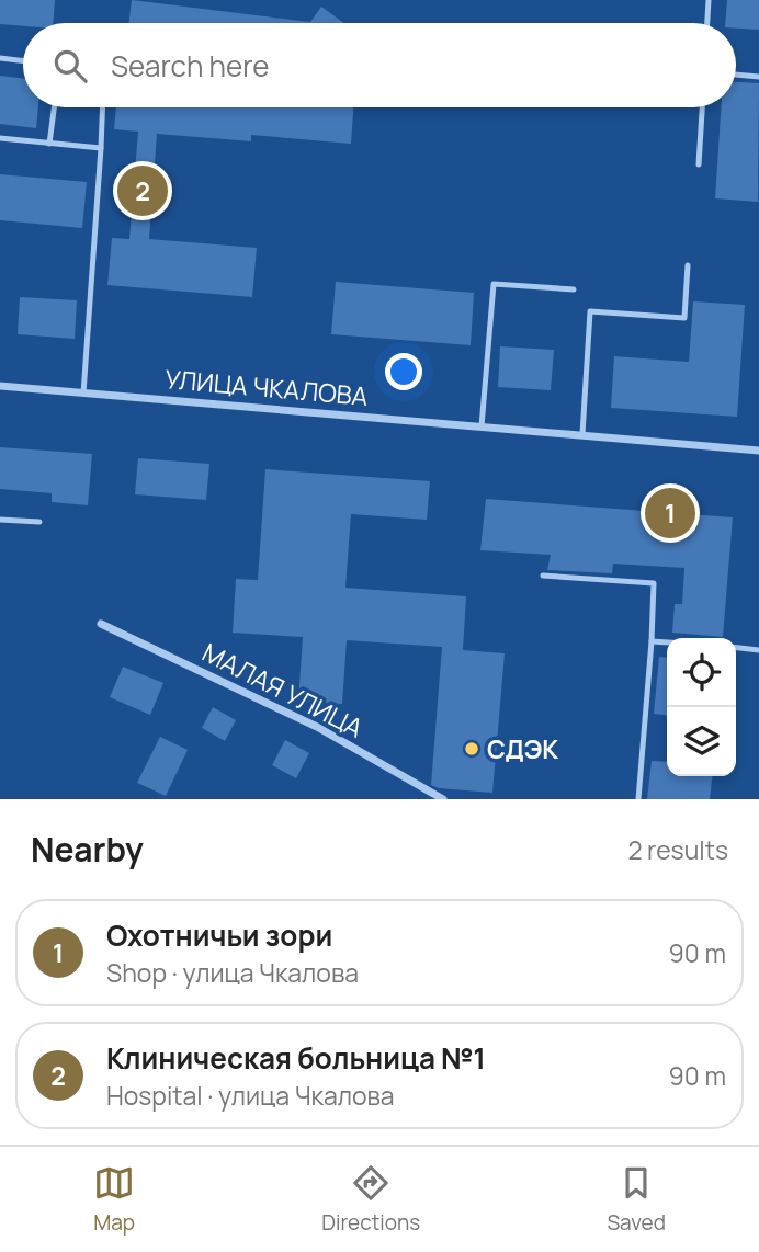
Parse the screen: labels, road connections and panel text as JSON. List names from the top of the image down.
{
  "streets": {
    "street": ["УЛИЦА ЧКАЛОВА", "МАЛАЯ УЛИЦА"]
  },
  "places": ["СДЭК"],
  "page": {
    "search": "Search here",
    "pins": ["2", "1"],
    "heading": ["Nearby", "2 results"],
    "list": [
      {
        "mark": "1",
        "name": "Охотничьи зори",
        "note": "Shop · улица Чкалова",
        "value": "90 m"
      },
      {
        "mark": "2",
        "name": "Клиническая больница №1",
        "note": "Hospital · улица Чкалова",
        "value": "90 m"
      }
    ],
    "nav": ["Map", "Directions", "Saved"]
  }
}
